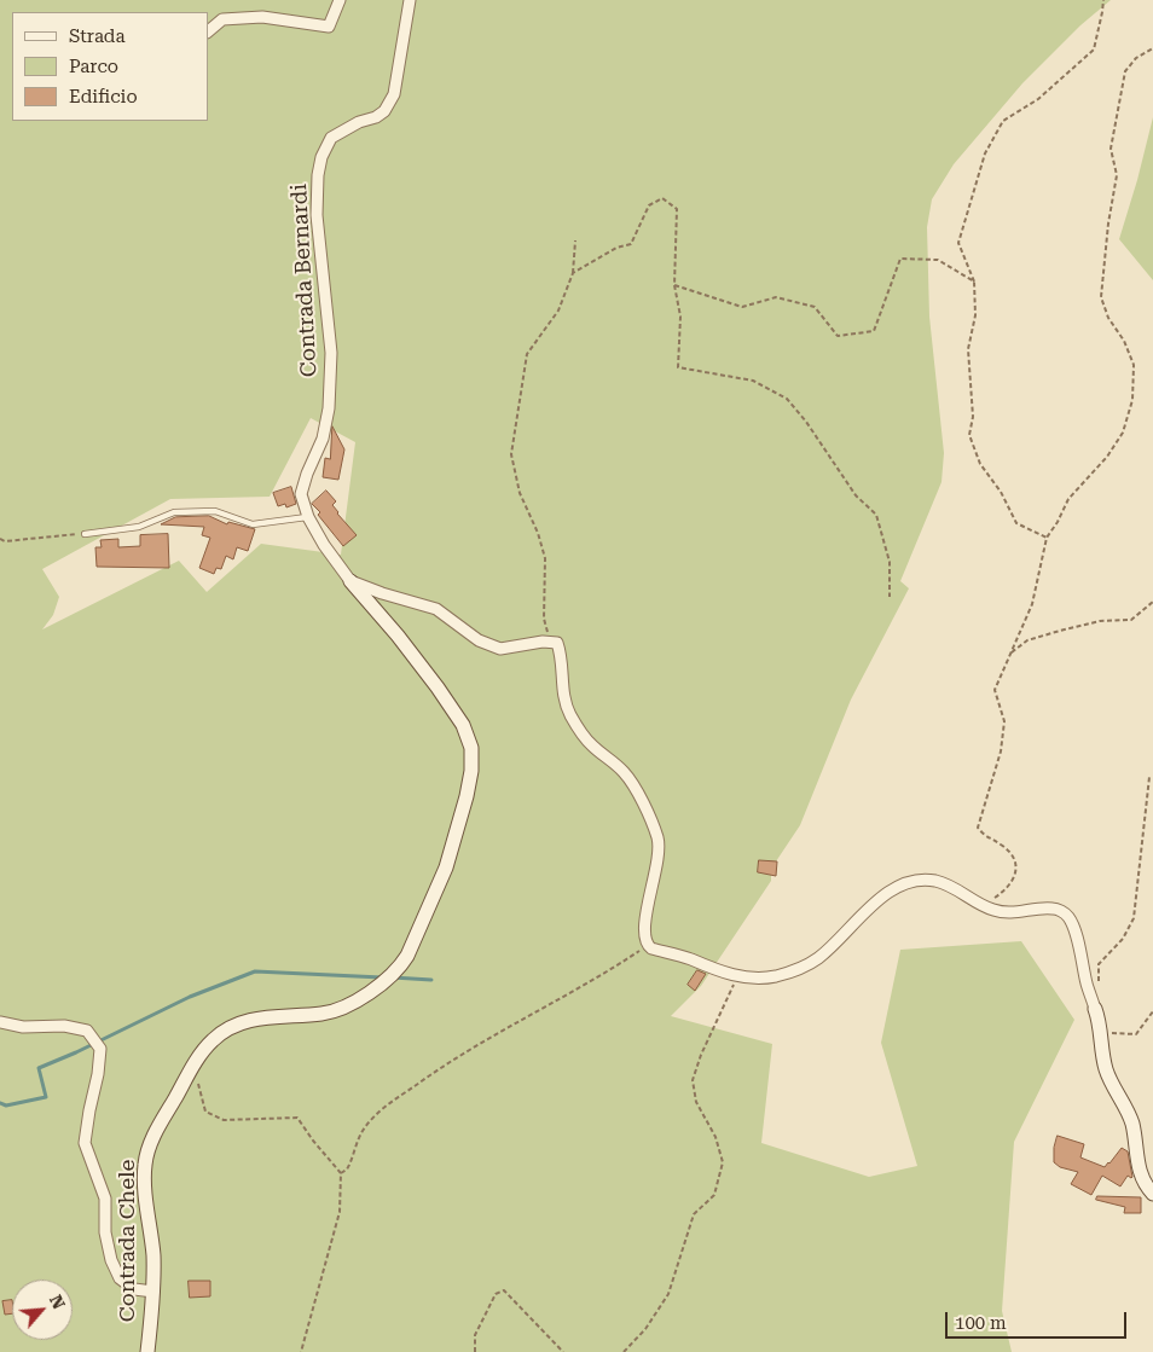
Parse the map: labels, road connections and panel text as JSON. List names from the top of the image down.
{
  "streets": {
    "street": ["Contrada Bernardi", "Contrada Chele"]
  },
  "crossings": [
    ["Contrada Bernardi", "Contrada Chele"]
  ],
  "legend": ["Strada", "Parco", "Edificio"],
  "scale_bar": "100 m",
  "north": "top right"
}
